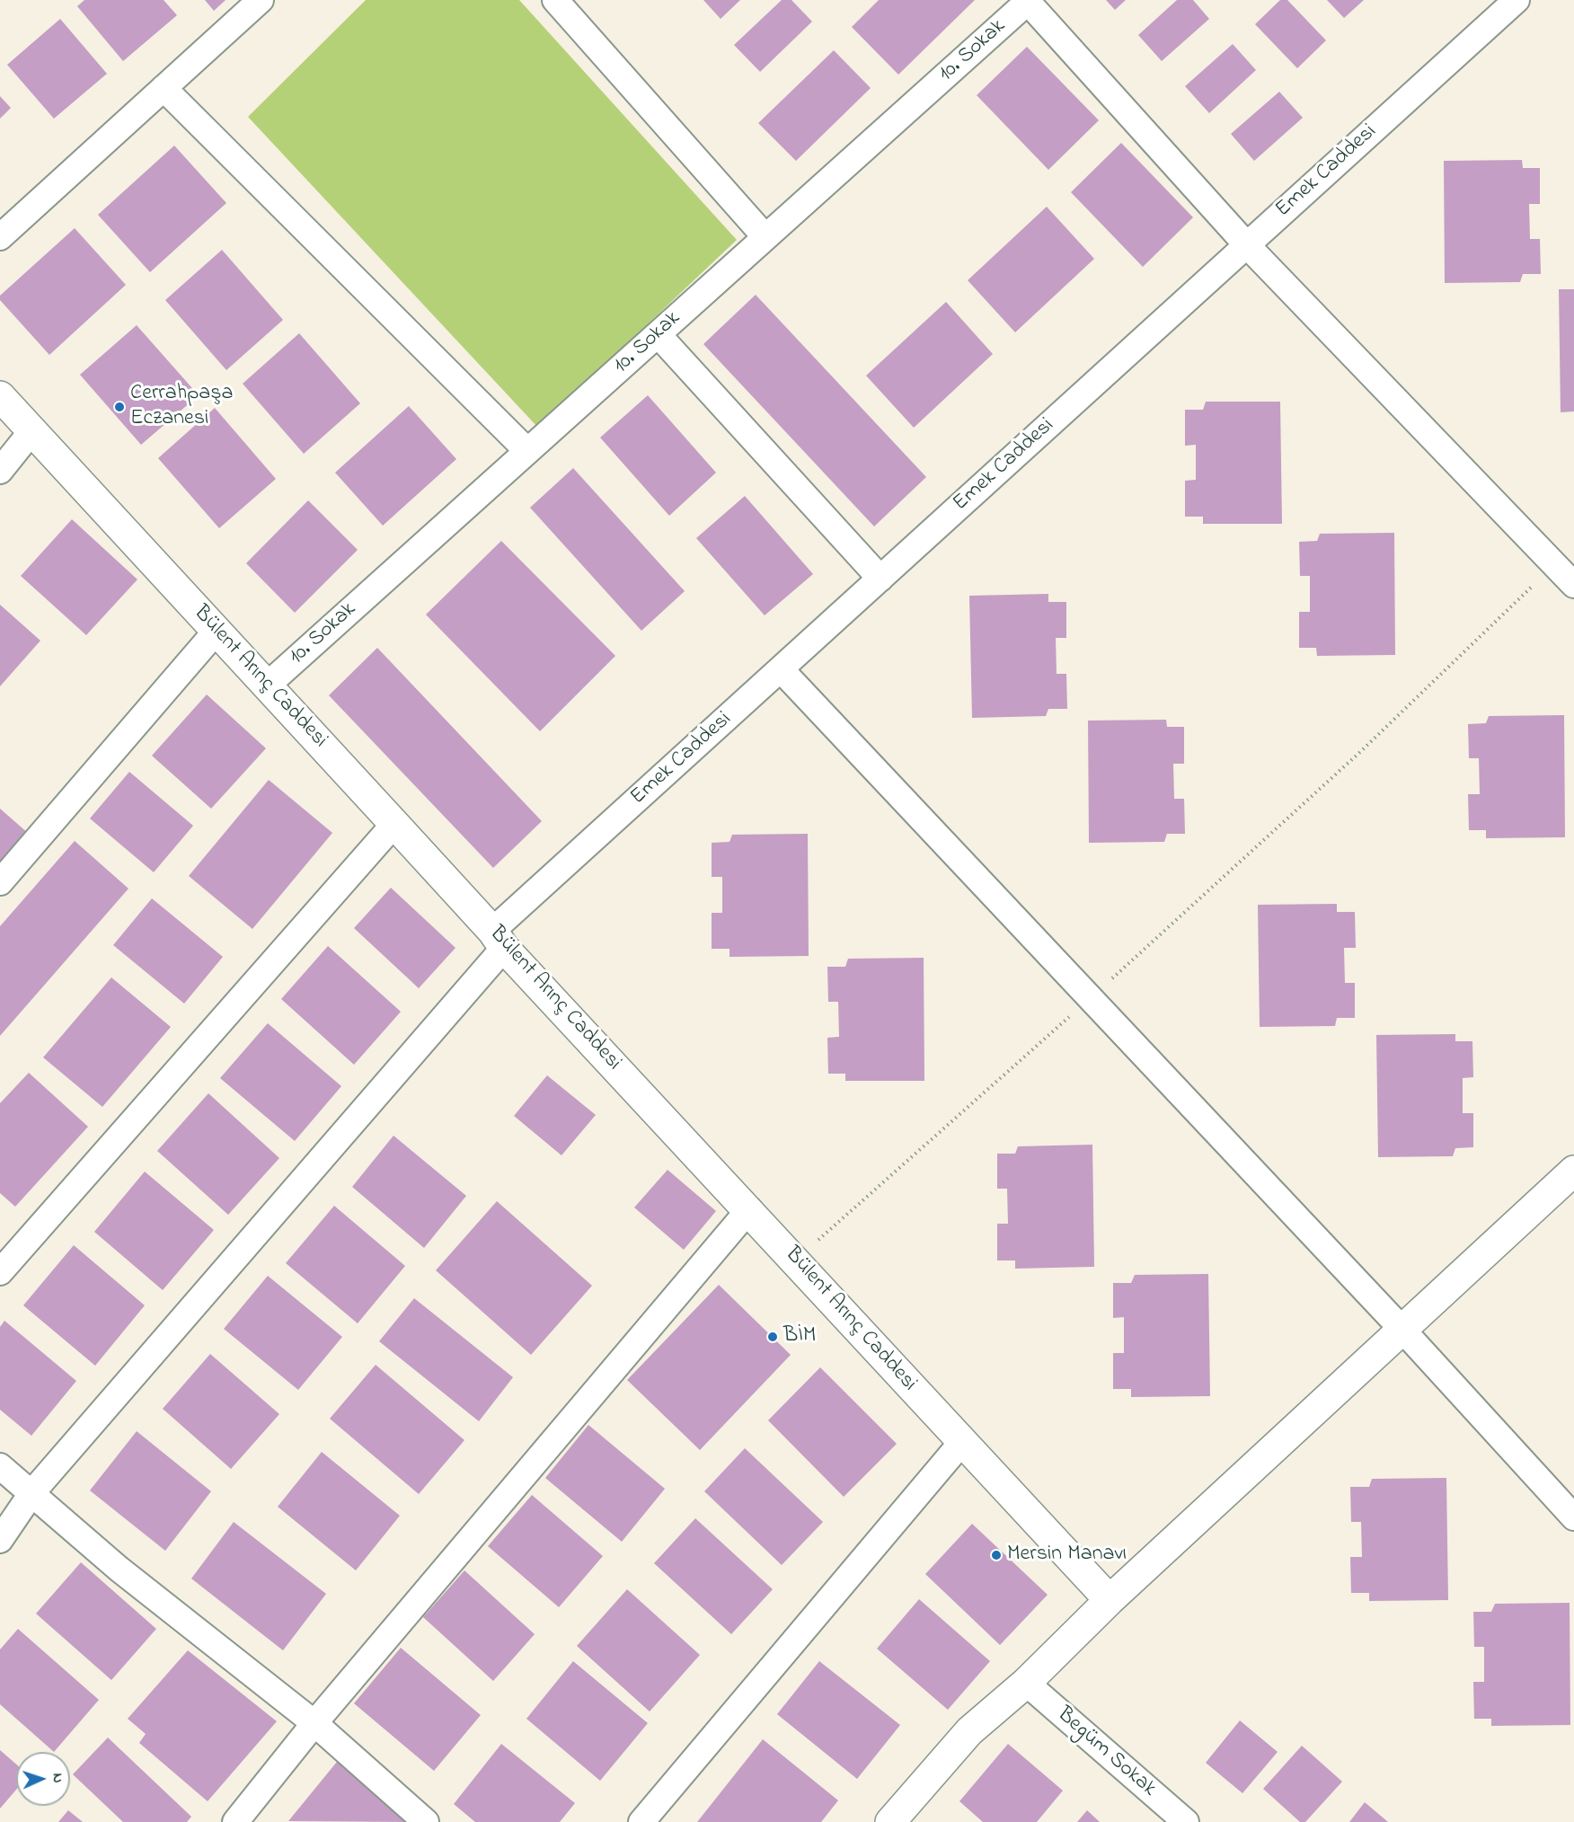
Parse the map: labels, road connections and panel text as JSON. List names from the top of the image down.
{
  "streets": {
    "street": [
      "10. Sokak",
      "Emek Caddesi",
      "Bülent Arınç Caddesi",
      "Begüm Sokak"
    ]
  },
  "crossings": [
    ["10. Sokak", "Bülent Arınç Caddesi"],
    ["Emek Caddesi", "Bülent Arınç Caddesi"]
  ],
  "places": ["Cerrahpaşa Eczanesi", "BİM", "Mersin Manavı"],
  "north": "right"
}
